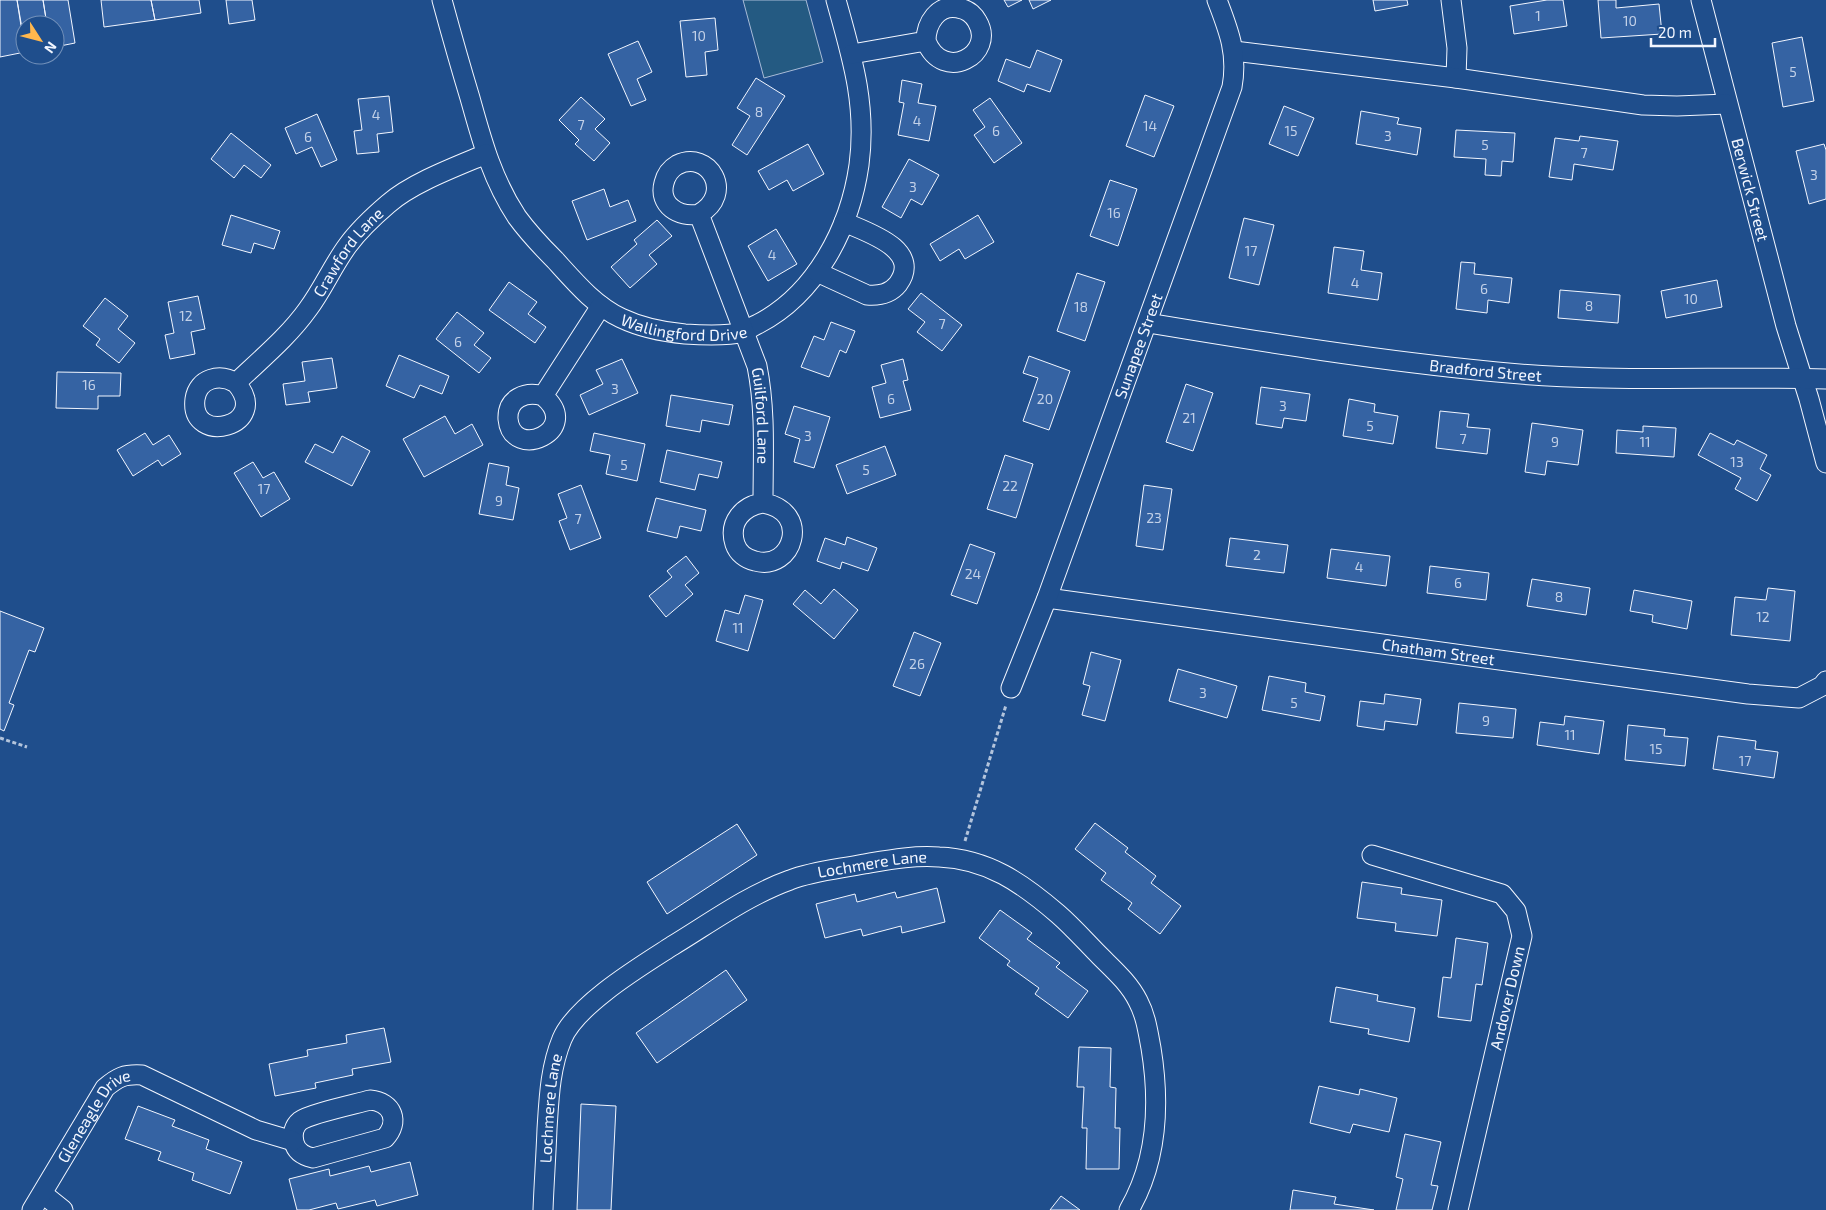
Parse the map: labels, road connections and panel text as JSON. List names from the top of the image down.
{
  "streets": {
    "street": [
      "Berwick Street",
      "Crawford Lane",
      "Wallingford Drive",
      "Sunapee Street",
      "Bradford Street",
      "Guilford Lane",
      "Chatham Street",
      "Lochmere Lane",
      "Andover Down",
      "Gleneagle Drive"
    ]
  },
  "crossings": [
    ["Berwick Street", "Bradford Street"],
    ["Crawford Lane", "Wallingford Drive"],
    ["Wallingford Drive", "Guilford Lane"],
    ["Sunapee Street", "Bradford Street"],
    ["Sunapee Street", "Chatham Street"]
  ],
  "house_numbers": [
    "1",
    "10",
    "10",
    "5",
    "8",
    "4",
    "4",
    "7",
    "14",
    "6",
    "15",
    "3",
    "6",
    "5",
    "7",
    "3",
    "3",
    "16",
    "17",
    "4",
    "4",
    "6",
    "10",
    "8",
    "18",
    "12",
    "7",
    "6",
    "16",
    "3",
    "6",
    "20",
    "3",
    "21",
    "5",
    "3",
    "7",
    "9",
    "11",
    "13",
    "5",
    "5",
    "22",
    "17",
    "9",
    "23",
    "7",
    "2",
    "4",
    "24",
    "6",
    "8",
    "12",
    "11",
    "26",
    "3",
    "5",
    "9",
    "11",
    "15",
    "17"
  ],
  "scale_bar": "20 m",
  "north": "bottom right"
}
